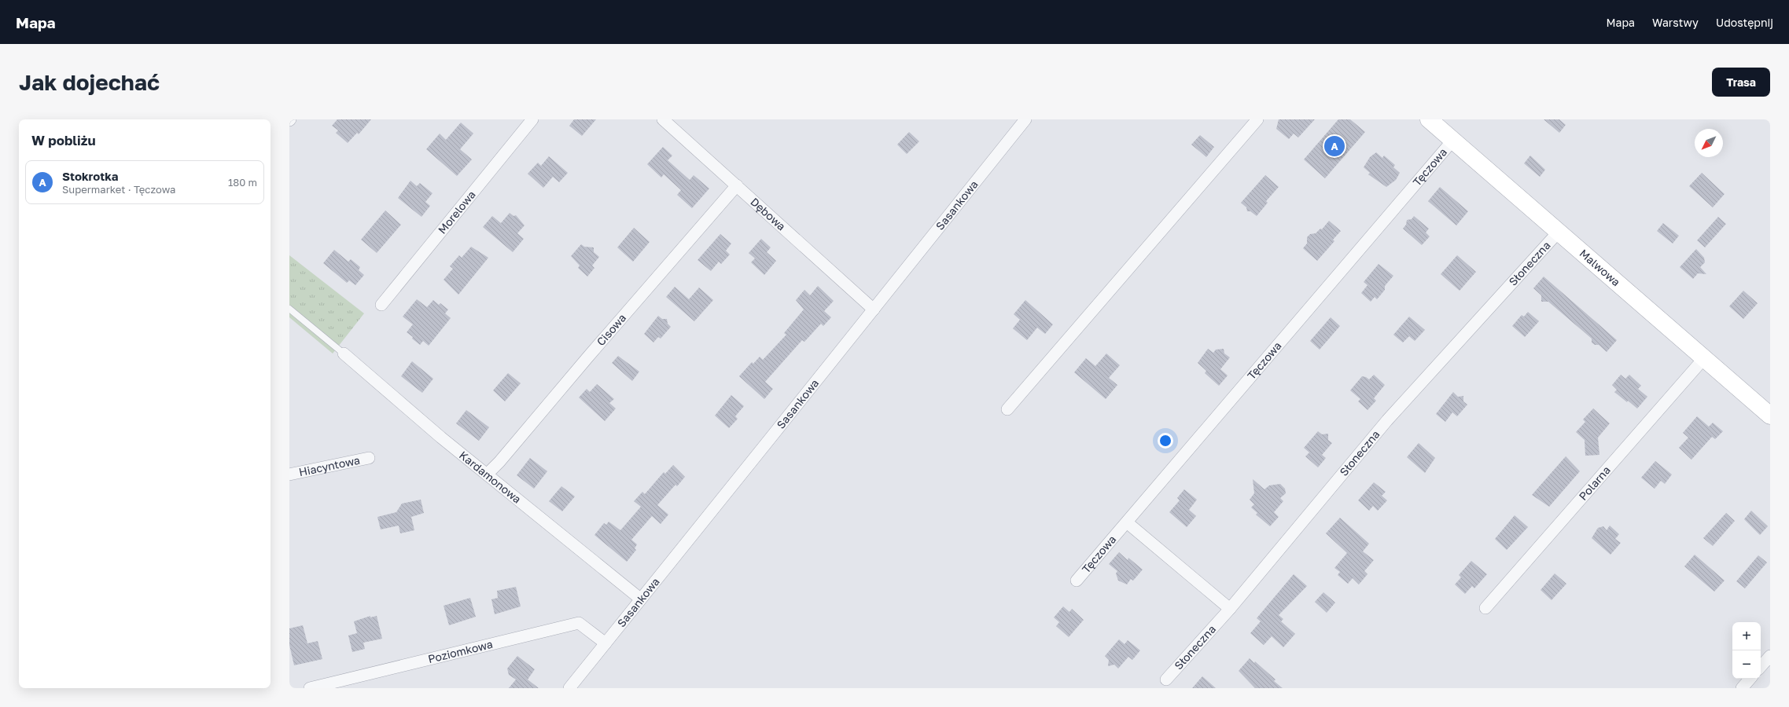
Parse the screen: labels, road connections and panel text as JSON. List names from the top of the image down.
{
  "streets": {
    "street": [
      "Tęczowa",
      "Sasankowa",
      "Morelowa",
      "Dębowa",
      "Słoneczna",
      "Malwowa",
      "Cisowa",
      "Hiacyntowa",
      "Kardamonowa",
      "Polarna",
      "Poziomkowa"
    ]
  },
  "crossings": [
    ["Tęczowa", "Malwowa"],
    ["Sasankowa", "Dębowa"],
    ["Sasankowa", "Kardamonowa"],
    ["Sasankowa", "Poziomkowa"],
    ["Dębowa", "Cisowa"],
    ["Słoneczna", "Malwowa"],
    ["Malwowa", "Polarna"],
    ["Cisowa", "Kardamonowa"]
  ],
  "north": "bottom left",
  "page": {
    "header": "Mapa",
    "nav": ["Mapa", "Warstwy", "Udostępnij"],
    "buttons": "Trasa",
    "title": "Jak dojechać",
    "heading": "W pobliżu",
    "pins": "A",
    "list": [
      {
        "mark": "A",
        "name": "Stokrotka",
        "note": "Supermarket · Tęczowa",
        "value": "180 m"
      }
    ],
    "map_buttons": ["+", "−"]
  }
}
